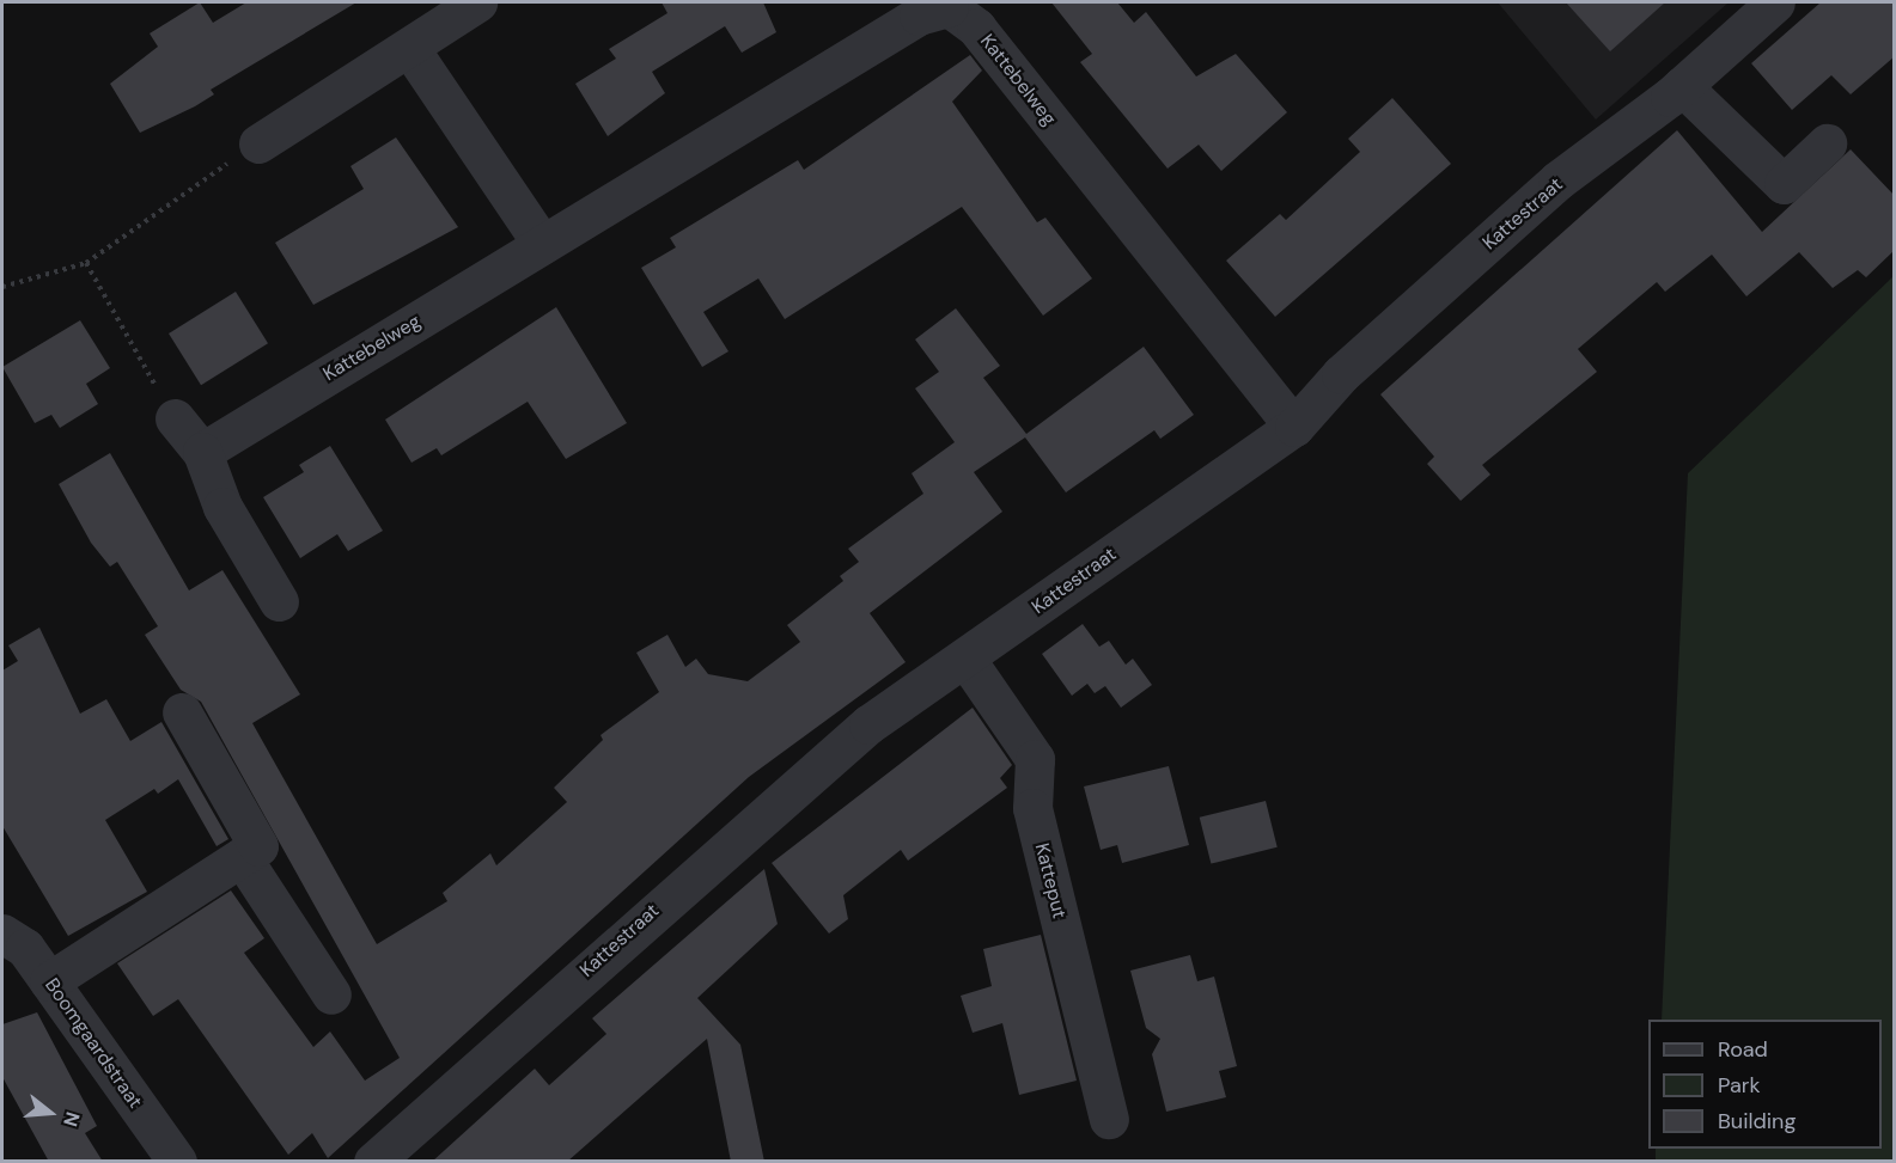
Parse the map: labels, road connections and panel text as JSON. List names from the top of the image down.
{
  "streets": {
    "street": [
      "Kattebelweg",
      "Kattestraat",
      "Katteput",
      "Boomgaardstraat"
    ]
  },
  "crossings": [
    ["Kattebelweg", "Kattestraat"],
    ["Kattestraat", "Katteput"]
  ],
  "legend": ["Road", "Park", "Building"],
  "north": "right"
}
